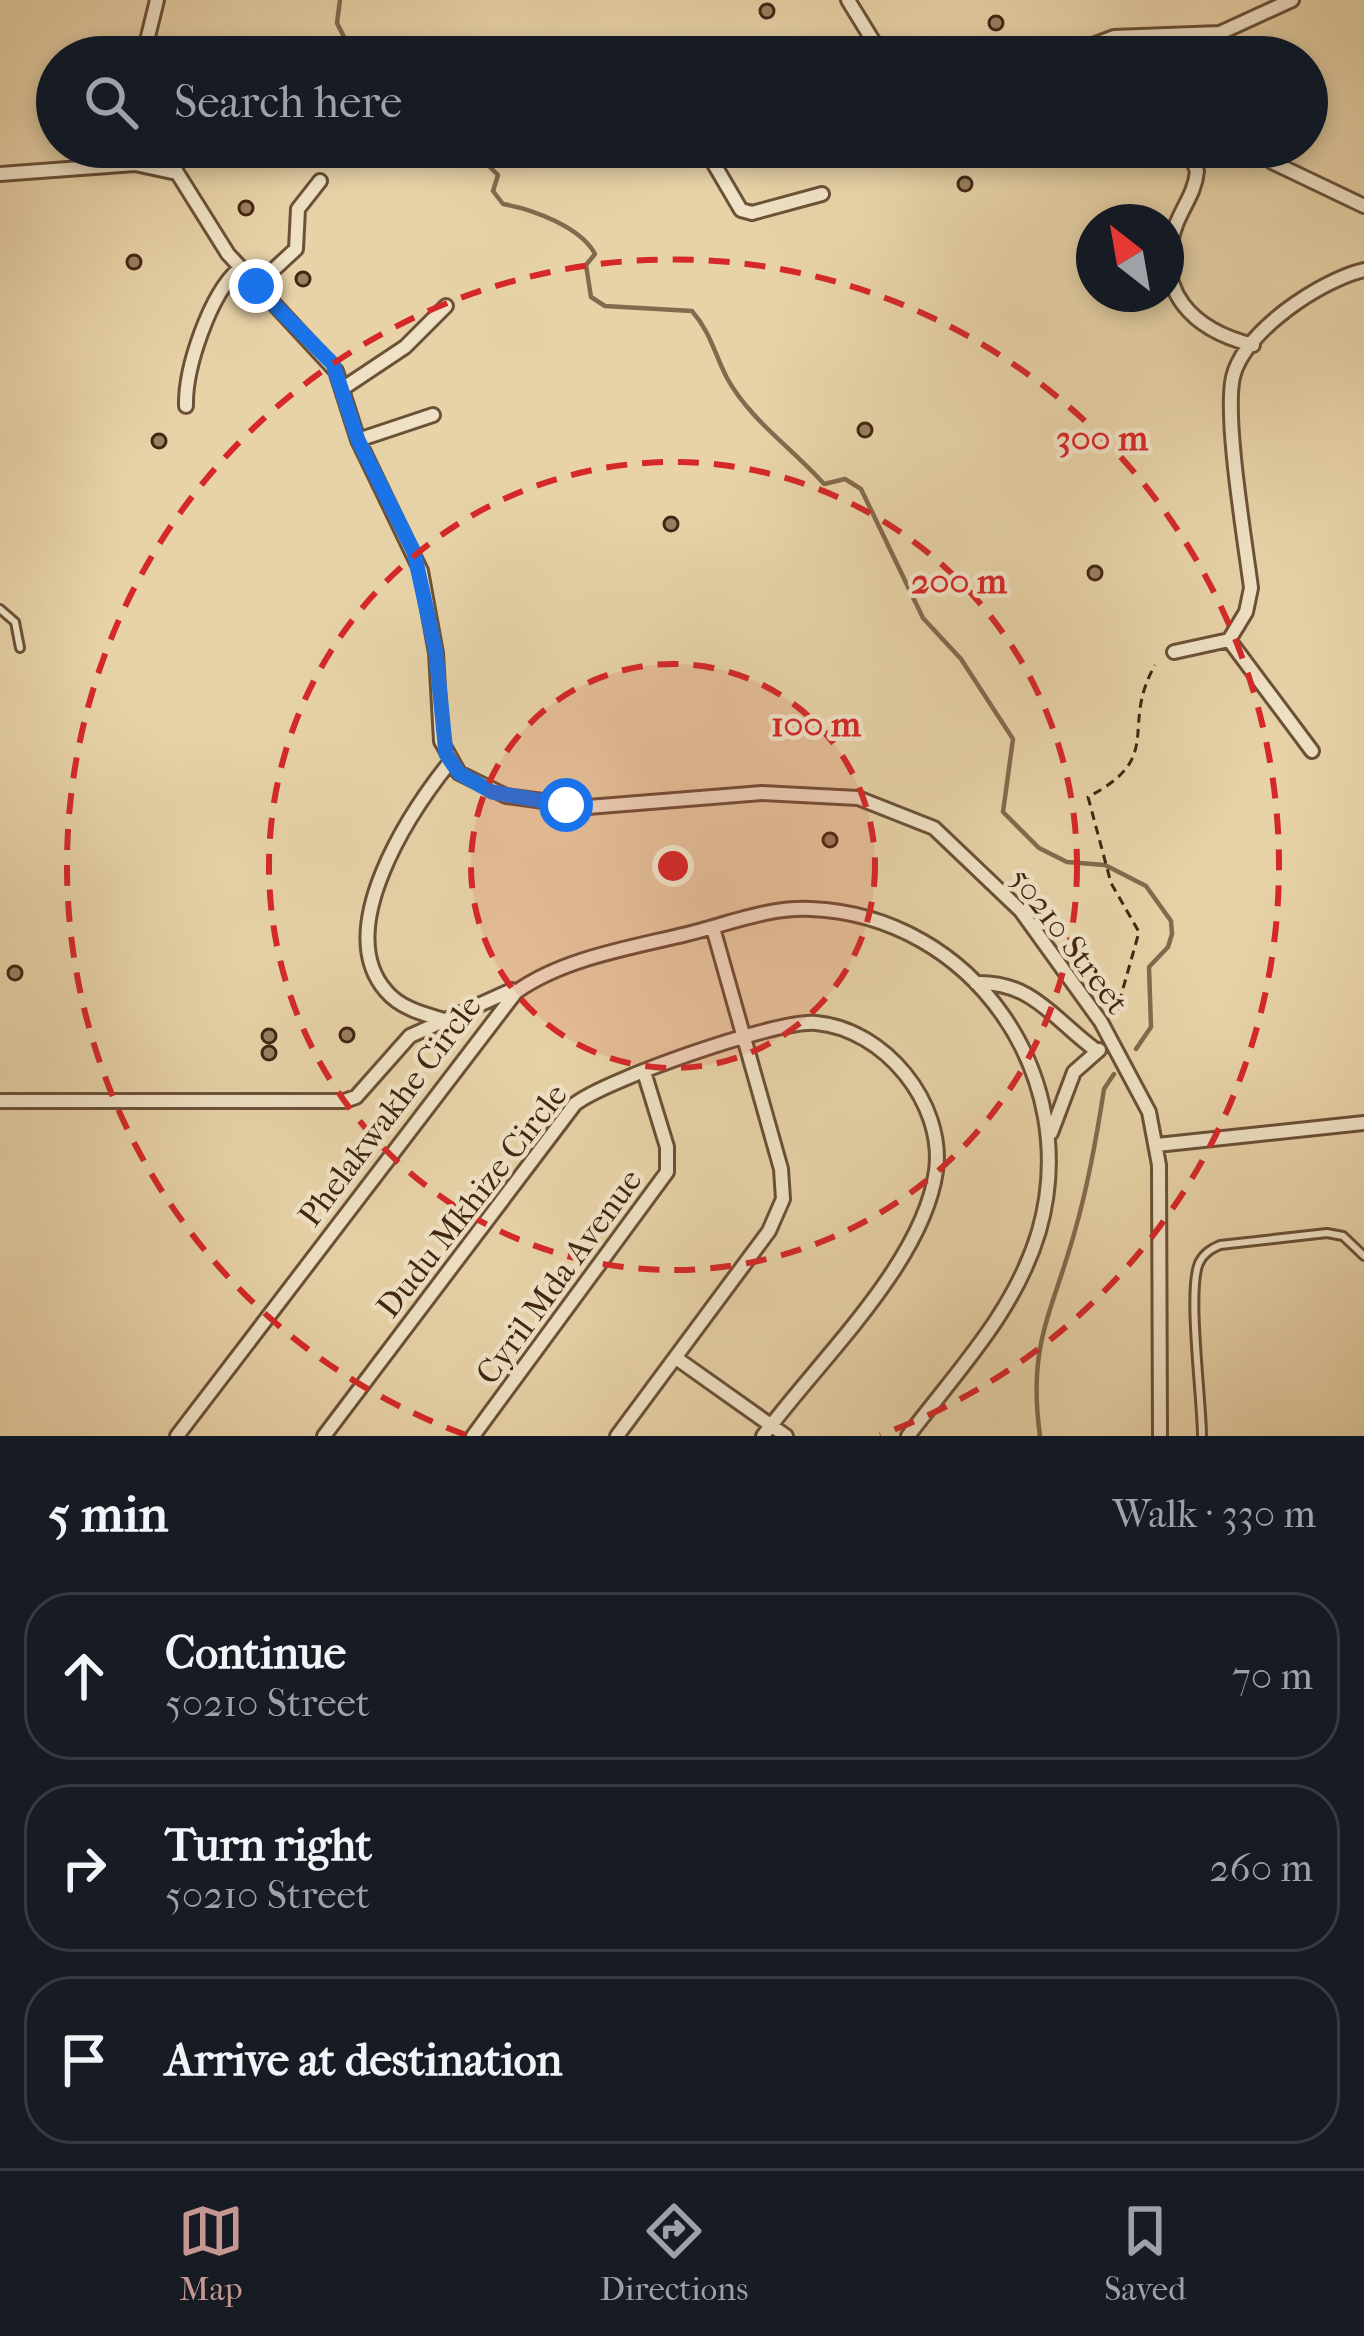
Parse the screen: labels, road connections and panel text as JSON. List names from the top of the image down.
{
  "streets": {
    "street": [
      "50210 Street",
      "Phelakwakhe Circle",
      "Dudu Mkhize Circle",
      "Cyril Mda Avenue"
    ]
  },
  "crossings": [
    ["Dudu Mkhize Circle", "Cyril Mda Avenue"]
  ],
  "north": "top left",
  "page": {
    "search": "Search here",
    "heading": ["5 min", "Walk · 330 m"],
    "list": [
      ["Continue", "50210 Street", "70 m"],
      ["Turn right", "50210 Street", "260 m"],
      "Arrive at destination"
    ],
    "nav": ["Map", "Directions", "Saved"]
  },
  "rings": ["300 m", "200 m", "100 m"]
}
